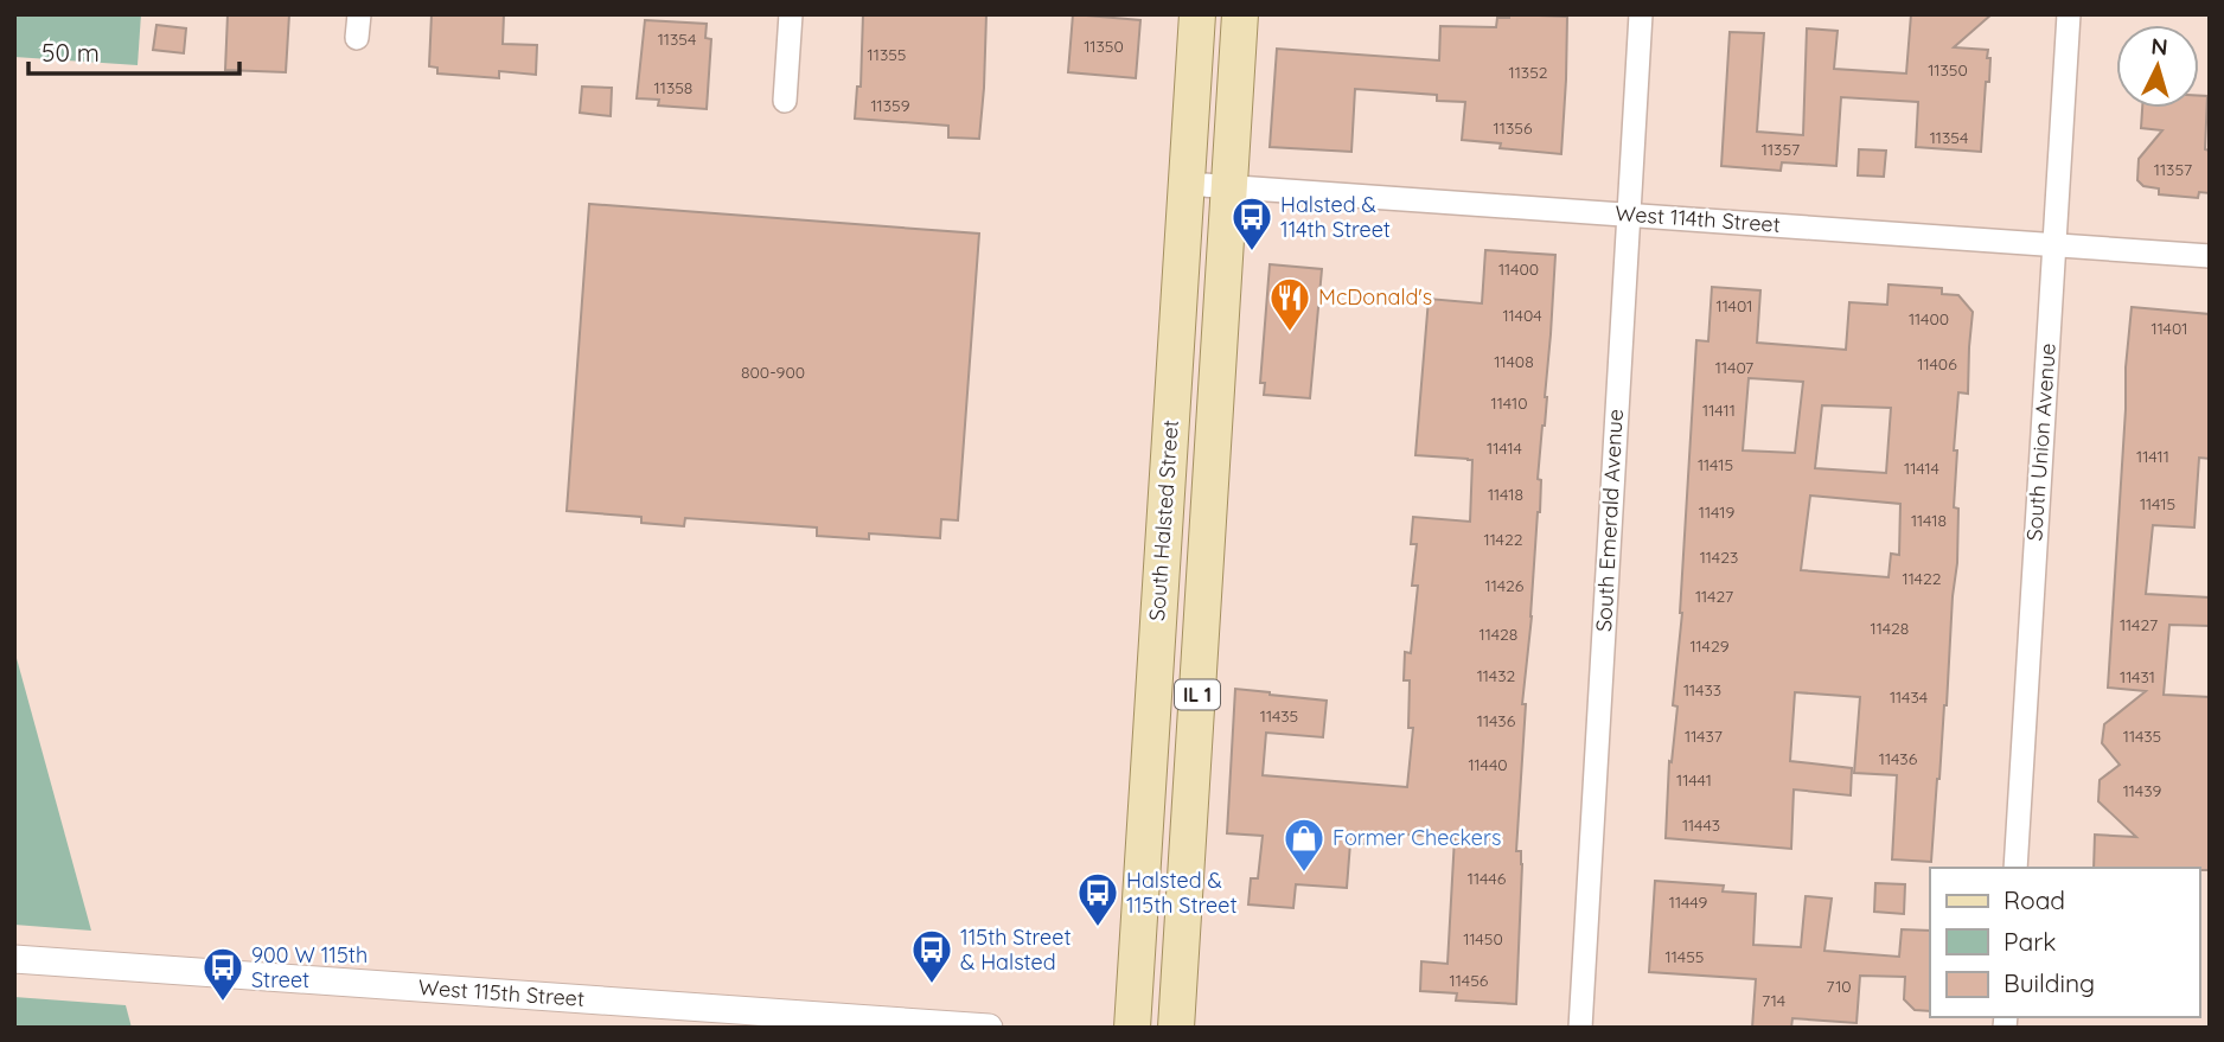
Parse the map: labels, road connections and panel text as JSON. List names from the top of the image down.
{
  "streets": {
    "main road": ["South Halsted Street", "IL 1"],
    "street": [
      "West 114th Street",
      "South Union Avenue",
      "South Emerald Avenue",
      "West 115th Street"
    ]
  },
  "crossings": [
    ["West 114th Street", "South Union Avenue"],
    ["West 114th Street", "South Halsted Street"],
    ["West 114th Street", "South Emerald Avenue"]
  ],
  "places": {
    "bus stop": [
      "Halsted & 114th Street",
      "Halsted & 115th Street",
      "115th Street & Halsted",
      "900 W 115th Street"
    ],
    "restaurant": ["McDonald's"],
    "shop": ["Former Checkers"]
  },
  "house_numbers": [
    "11354",
    "11350",
    "11355",
    "11350",
    "11352",
    "11358",
    "11359",
    "11356",
    "11354",
    "11357",
    "11357",
    "11400",
    "11401",
    "11404",
    "11400",
    "11401",
    "11408",
    "11406",
    "11407",
    "800-900",
    "11410",
    "11411",
    "11414",
    "11411",
    "11415",
    "11414",
    "11418",
    "11415",
    "11419",
    "11418",
    "11422",
    "11423",
    "11422",
    "11426",
    "11427",
    "11427",
    "11428",
    "11428",
    "11429",
    "11432",
    "11431",
    "11433",
    "11434",
    "11435",
    "11436",
    "11437",
    "11435",
    "11436",
    "11440",
    "11441",
    "11439",
    "11443",
    "11446",
    "11449",
    "11450",
    "11455",
    "11456",
    "710",
    "714"
  ],
  "legend": ["Road", "Park", "Building"],
  "scale_bar": "50 m",
  "north": "top"
}
